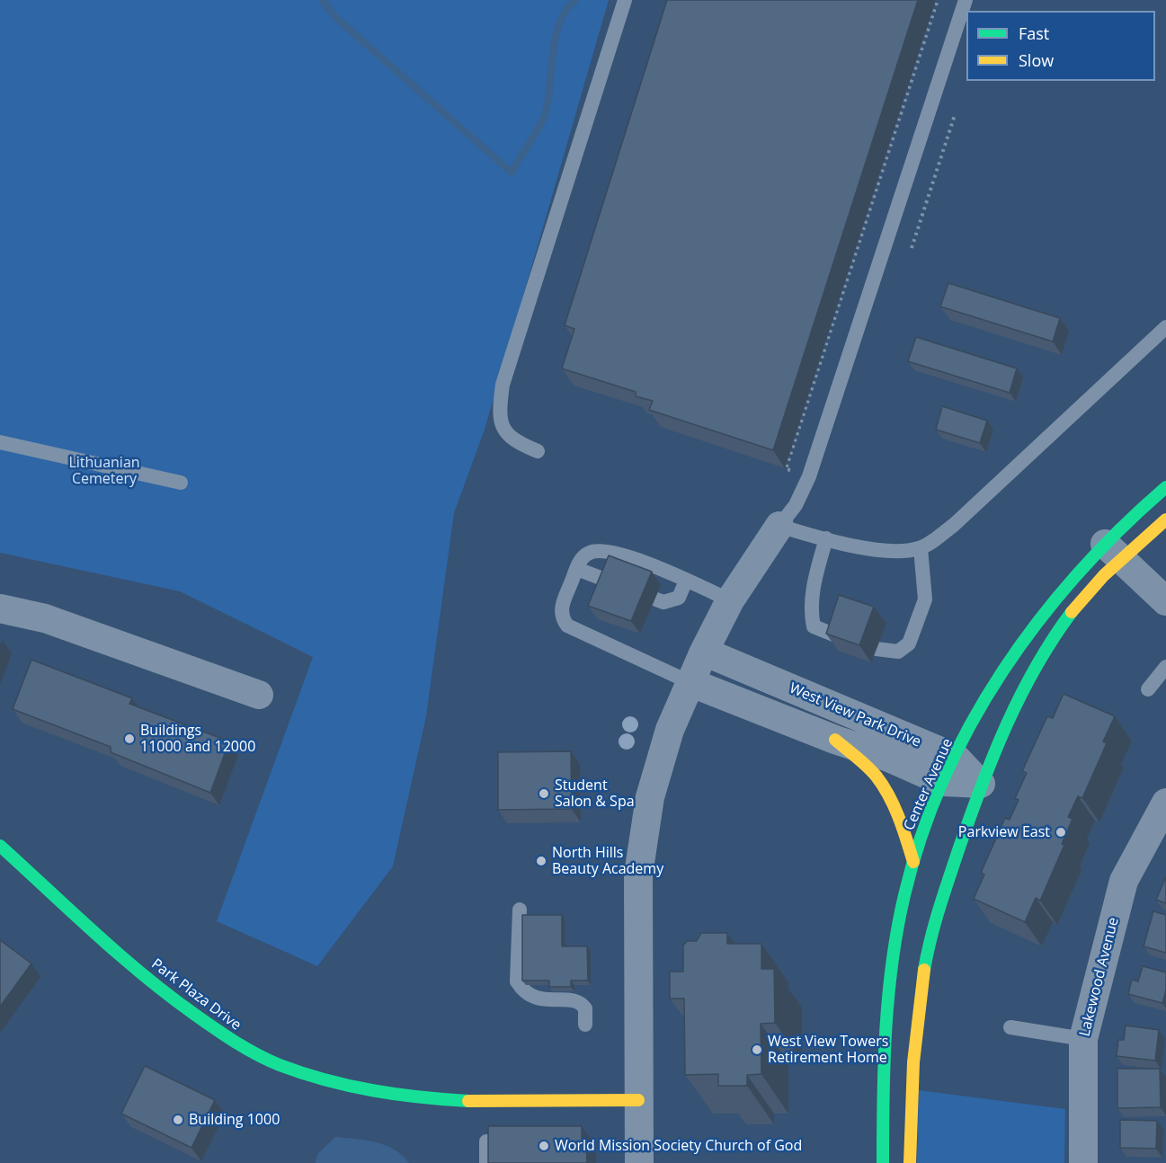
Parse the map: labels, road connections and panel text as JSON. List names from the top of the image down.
{
  "streets": {
    "street": [
      "West View Park Drive",
      "Center Avenue",
      "Lakewood Avenue",
      "Park Plaza Drive"
    ]
  },
  "crossings": [
    ["West View Park Drive", "Center Avenue"]
  ],
  "parks": ["Lithuanian Cemetery"],
  "places": [
    "Buildings 11000 and 12000",
    "Student Salon & Spa",
    "Parkview East",
    "North Hills Beauty Academy",
    "West View Towers Retirement Home",
    "Building 1000",
    "World Mission Society Church of God"
  ],
  "legend": ["Fast", "Slow"]
}
